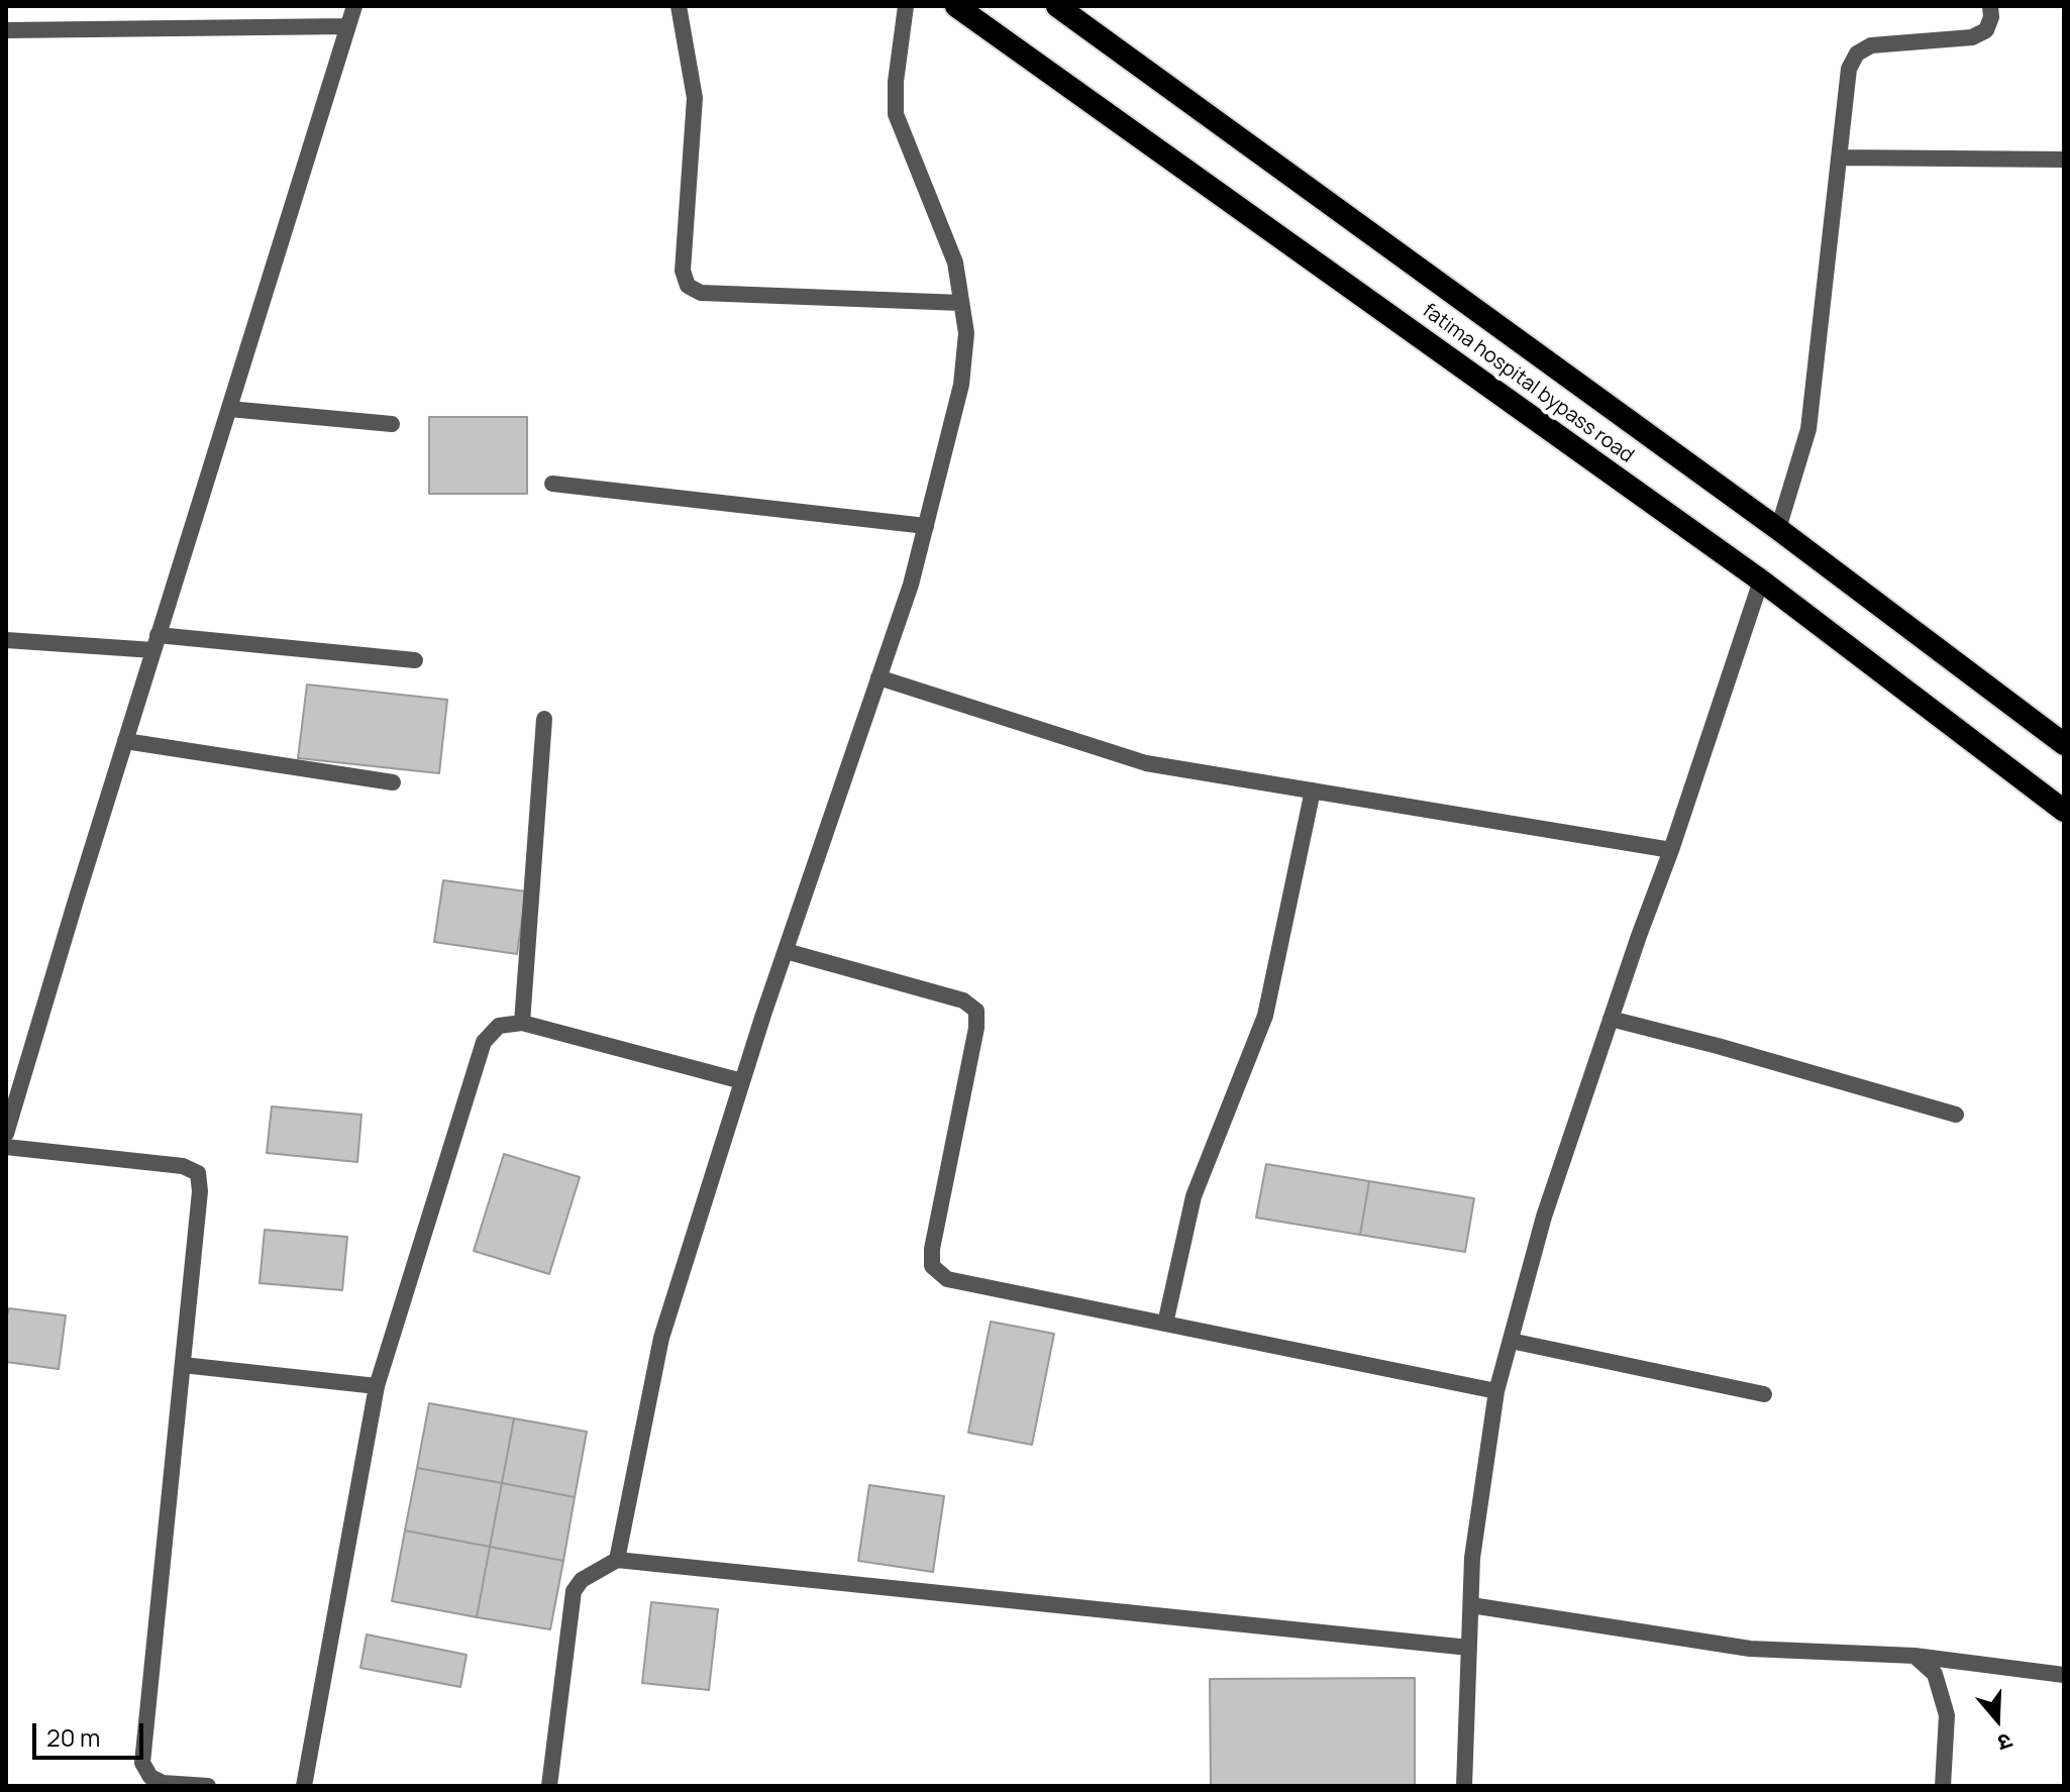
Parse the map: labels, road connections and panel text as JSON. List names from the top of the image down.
{
  "streets": {
    "highway": ["fatima hospital bypass road"]
  },
  "scale_bar": "20 m",
  "north": "bottom"
}
